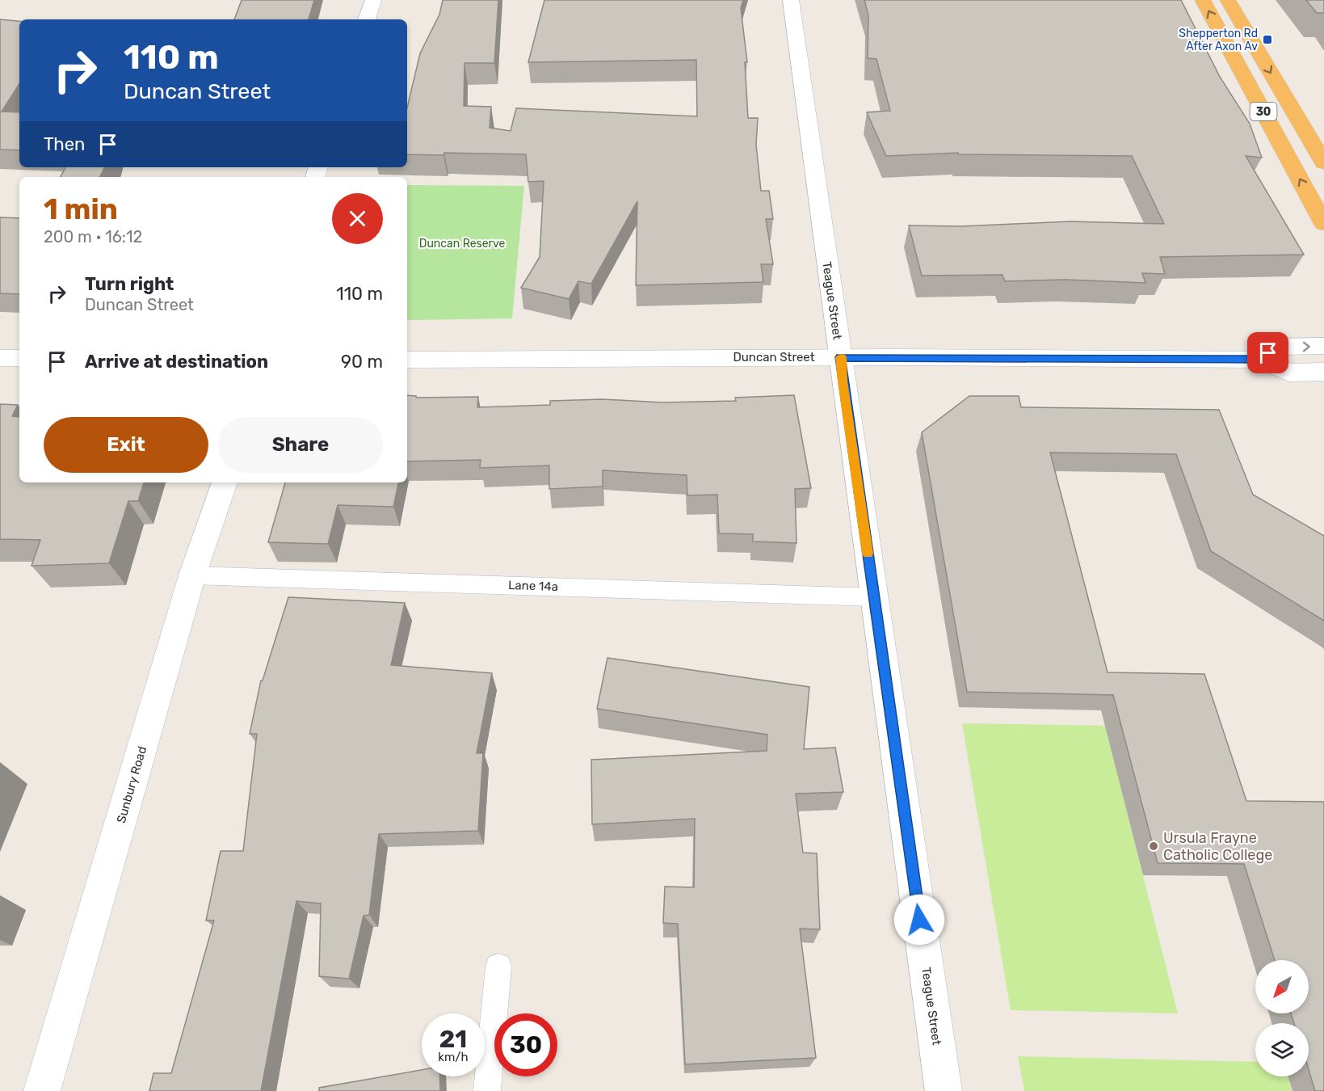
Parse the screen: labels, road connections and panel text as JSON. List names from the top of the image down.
{
  "streets": {
    "highway": ["30"],
    "street": ["Teague Street", "Duncan Street", "Sunbury Road"],
    "lane": ["Lane 14a"]
  },
  "crossings": [
    ["Teague Street", "Duncan Street"],
    ["Teague Street", "Lane 14a"],
    ["Lane 14a", "Sunbury Road"]
  ],
  "parks": ["Duncan Reserve"],
  "places": {
    "transit": ["Shepperton Rd After Axon Av"],
    "other": ["Ursula Frayne Catholic College"]
  },
  "north": "bottom left",
  "page": {
    "turn": ["110 m", "Duncan Street"],
    "then": "Then",
    "heading": ["1 min", "200 m · 16:12"],
    "list": [
      {
        "name": "Turn right",
        "note": "Duncan Street",
        "value": "110 m"
      },
      {
        "name": "Arrive at destination",
        "value": "90 m"
      }
    ],
    "buttons": ["Exit", "Share"],
    "speed": "21 km/h",
    "limit": "30"
  }
}
